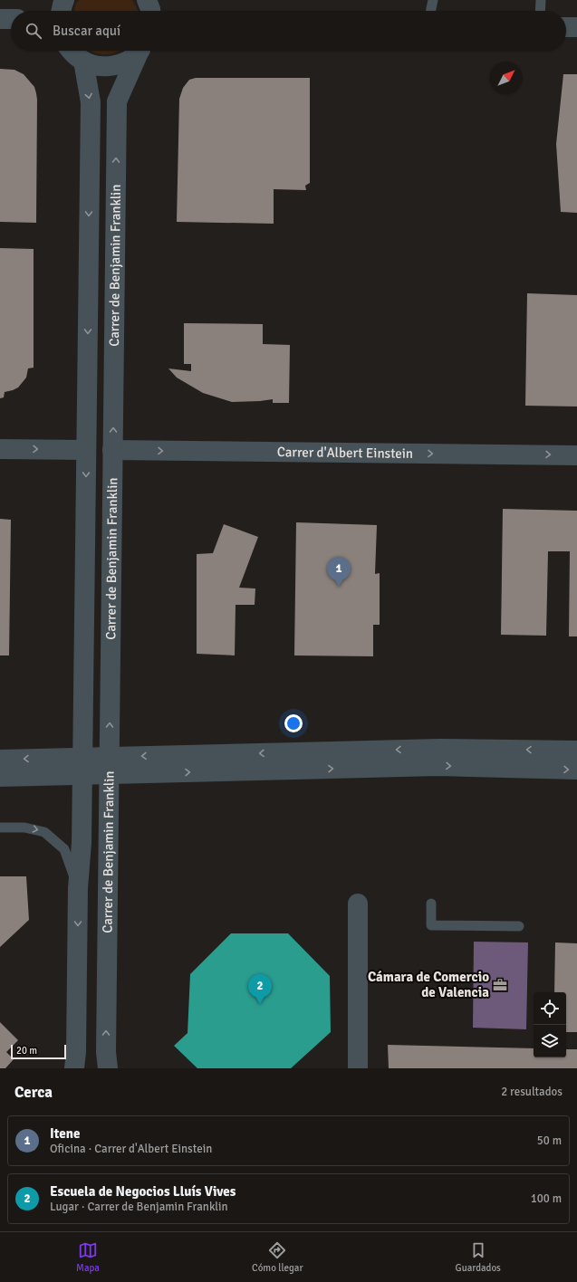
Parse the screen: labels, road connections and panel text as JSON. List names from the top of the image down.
{
  "streets": {
    "street": ["Carrer de Benjamin Franklin", "Carrer d'Albert Einstein"]
  },
  "crossings": [
    ["Carrer de Benjamin Franklin", "Carrer d'Albert Einstein"]
  ],
  "one_way": ["Carrer d'Albert Einstein"],
  "places": {
    "office": ["Cámara de Comercio de Valencia"]
  },
  "scale_bar": "20 m",
  "north": "top right",
  "page": {
    "search": "Buscar aquí",
    "pins": ["1", "2"],
    "scale": "20 m",
    "heading": ["Cerca", "2 resultados"],
    "list": [
      {
        "mark": "1",
        "name": "Itene",
        "note": "Oficina · Carrer d'Albert Einstein",
        "value": "50 m"
      },
      {
        "mark": "2",
        "name": "Escuela de Negocios Lluís Vives",
        "note": "Lugar · Carrer de Benjamin Franklin",
        "value": "100 m"
      }
    ],
    "nav": ["Mapa", "Cómo llegar", "Guardados"]
  }
}
